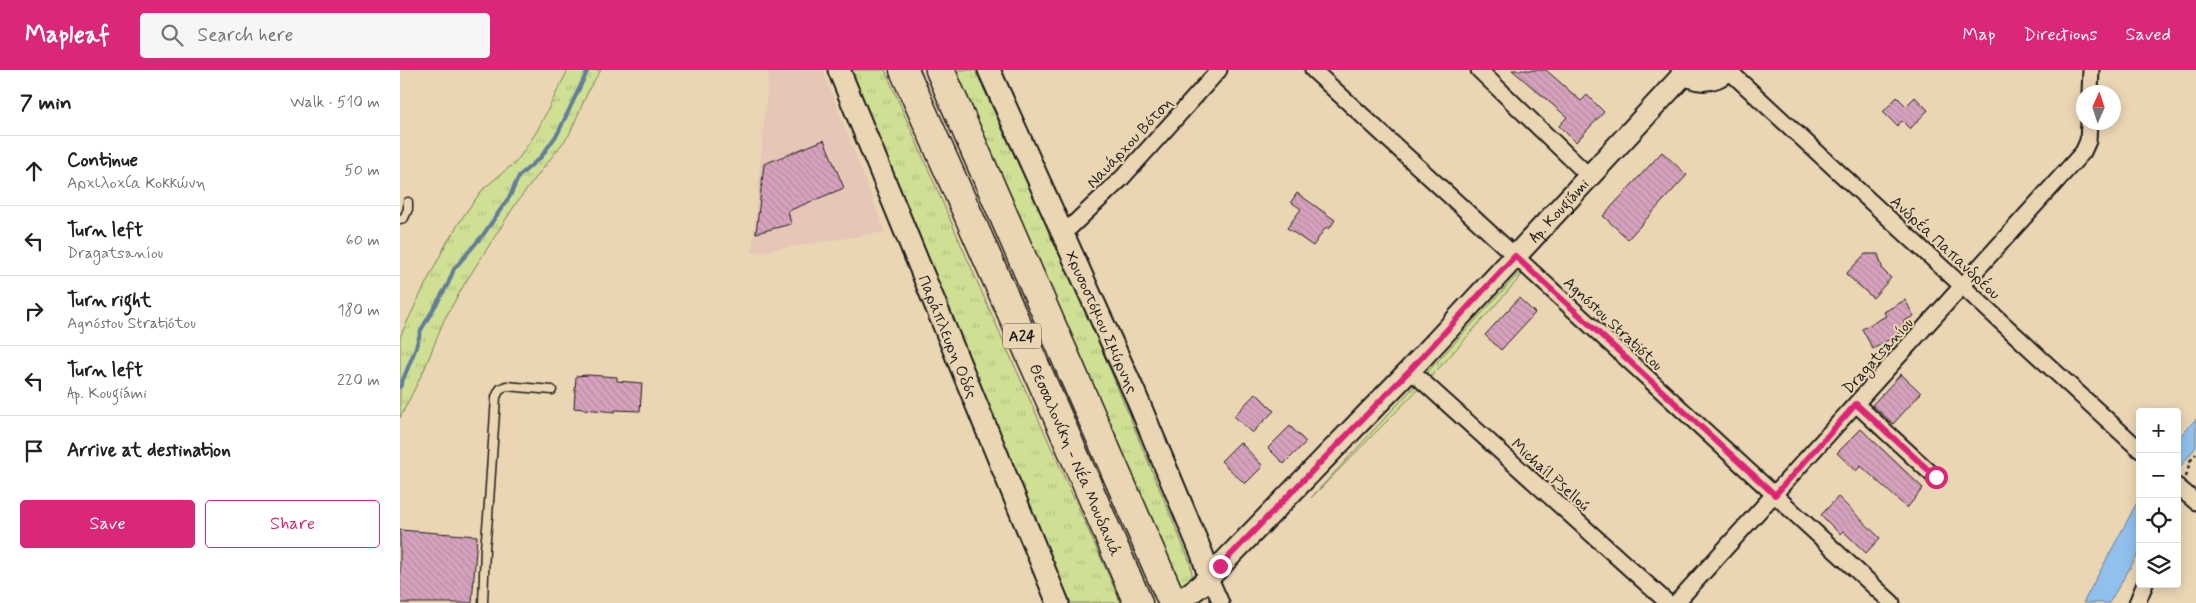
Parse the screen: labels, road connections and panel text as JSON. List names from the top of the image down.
{
  "streets": {
    "highway": ["Α24", "Θεσσαλονίκη - Νέα Μουδανιά"],
    "street": [
      "Ναυάρχου Βότση",
      "Ap. Kougiámi",
      "Ανδρέα Παπανδρέου",
      "Χρυσοστόμου Σμύρνης",
      "Agnóstou Stratiótou",
      "Παράπλευρη Οδός",
      "Dragatsaníou",
      "Michaíl Pselloú"
    ]
  },
  "crossings": [
    ["Ναυάρχου Βότση", "Χρυσοστόμου Σμύρνης"],
    ["Ap. Kougiámi", "Χρυσοστόμου Σμύρνης"],
    ["Ap. Kougiámi", "Agnóstou Stratiótou"],
    ["Ap. Kougiámi", "Θεσσαλονίκη - Νέα Μουδανιά"],
    ["Ap. Kougiámi", "Michaíl Pselloú"],
    ["Ανδρέα Παπανδρέου", "Dragatsaníou"],
    ["Agnóstou Stratiótou", "Dragatsaníou"]
  ],
  "north": "top",
  "page": {
    "header": "Mapleaf",
    "search": "Search here",
    "nav": ["Map", "Directions", "Saved"],
    "heading": ["7 min", "Walk · 510 m"],
    "list": [
      ["Continue", "Αρχιλοχία Κοκκώνη", "50 m"],
      ["Turn left", "Dragatsaníou", "60 m"],
      ["Turn right", "Agnóstou Stratiótou", "180 m"],
      ["Turn left", "Ap. Kougiámi", "220 m"],
      "Arrive at destination"
    ],
    "map_buttons": ["+", "−"],
    "buttons": ["Save", "Share"]
  }
}
